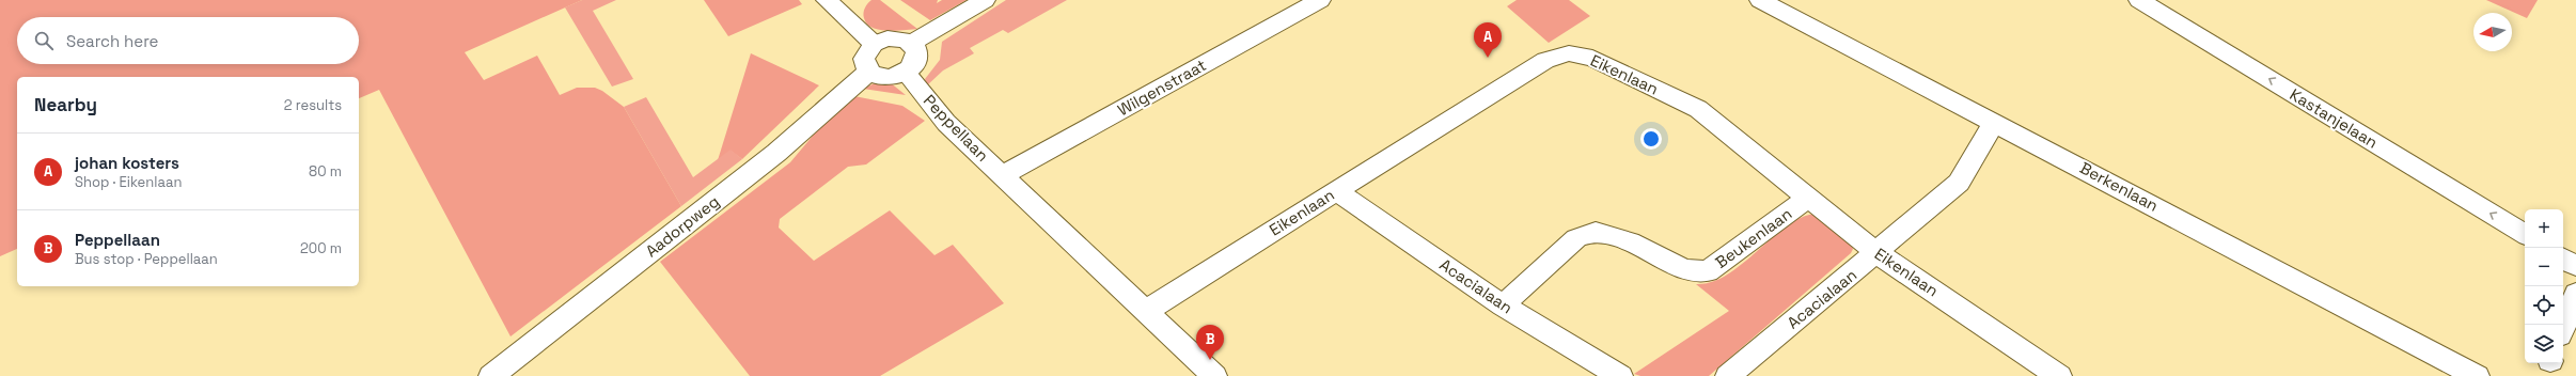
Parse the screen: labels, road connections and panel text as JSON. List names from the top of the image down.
{
  "streets": {
    "street": [
      "Eikenlaan",
      "Wilgenstraat",
      "Kastanjelaan",
      "Peppellaan",
      "Berkenlaan",
      "Aadorpweg",
      "Beukenlaan",
      "Acacialaan"
    ]
  },
  "crossings": [
    ["Eikenlaan", "Peppellaan"],
    ["Eikenlaan", "Beukenlaan"],
    ["Eikenlaan", "Acacialaan"],
    ["Wilgenstraat", "Peppellaan"],
    ["Peppellaan", "Aadorpweg"],
    ["Berkenlaan", "Acacialaan"],
    ["Beukenlaan", "Acacialaan"]
  ],
  "one_way": ["Kastanjelaan"],
  "north": "left",
  "page": {
    "search": "Search here",
    "pins": ["A", "B"],
    "heading": ["Nearby", "2 results"],
    "list": [
      {
        "mark": "A",
        "name": "johan kosters",
        "note": "Shop · Eikenlaan",
        "value": "80 m"
      },
      {
        "mark": "B",
        "name": "Peppellaan",
        "note": "Bus stop · Peppellaan",
        "value": "200 m"
      }
    ],
    "map_buttons": ["+", "−"]
  }
}
